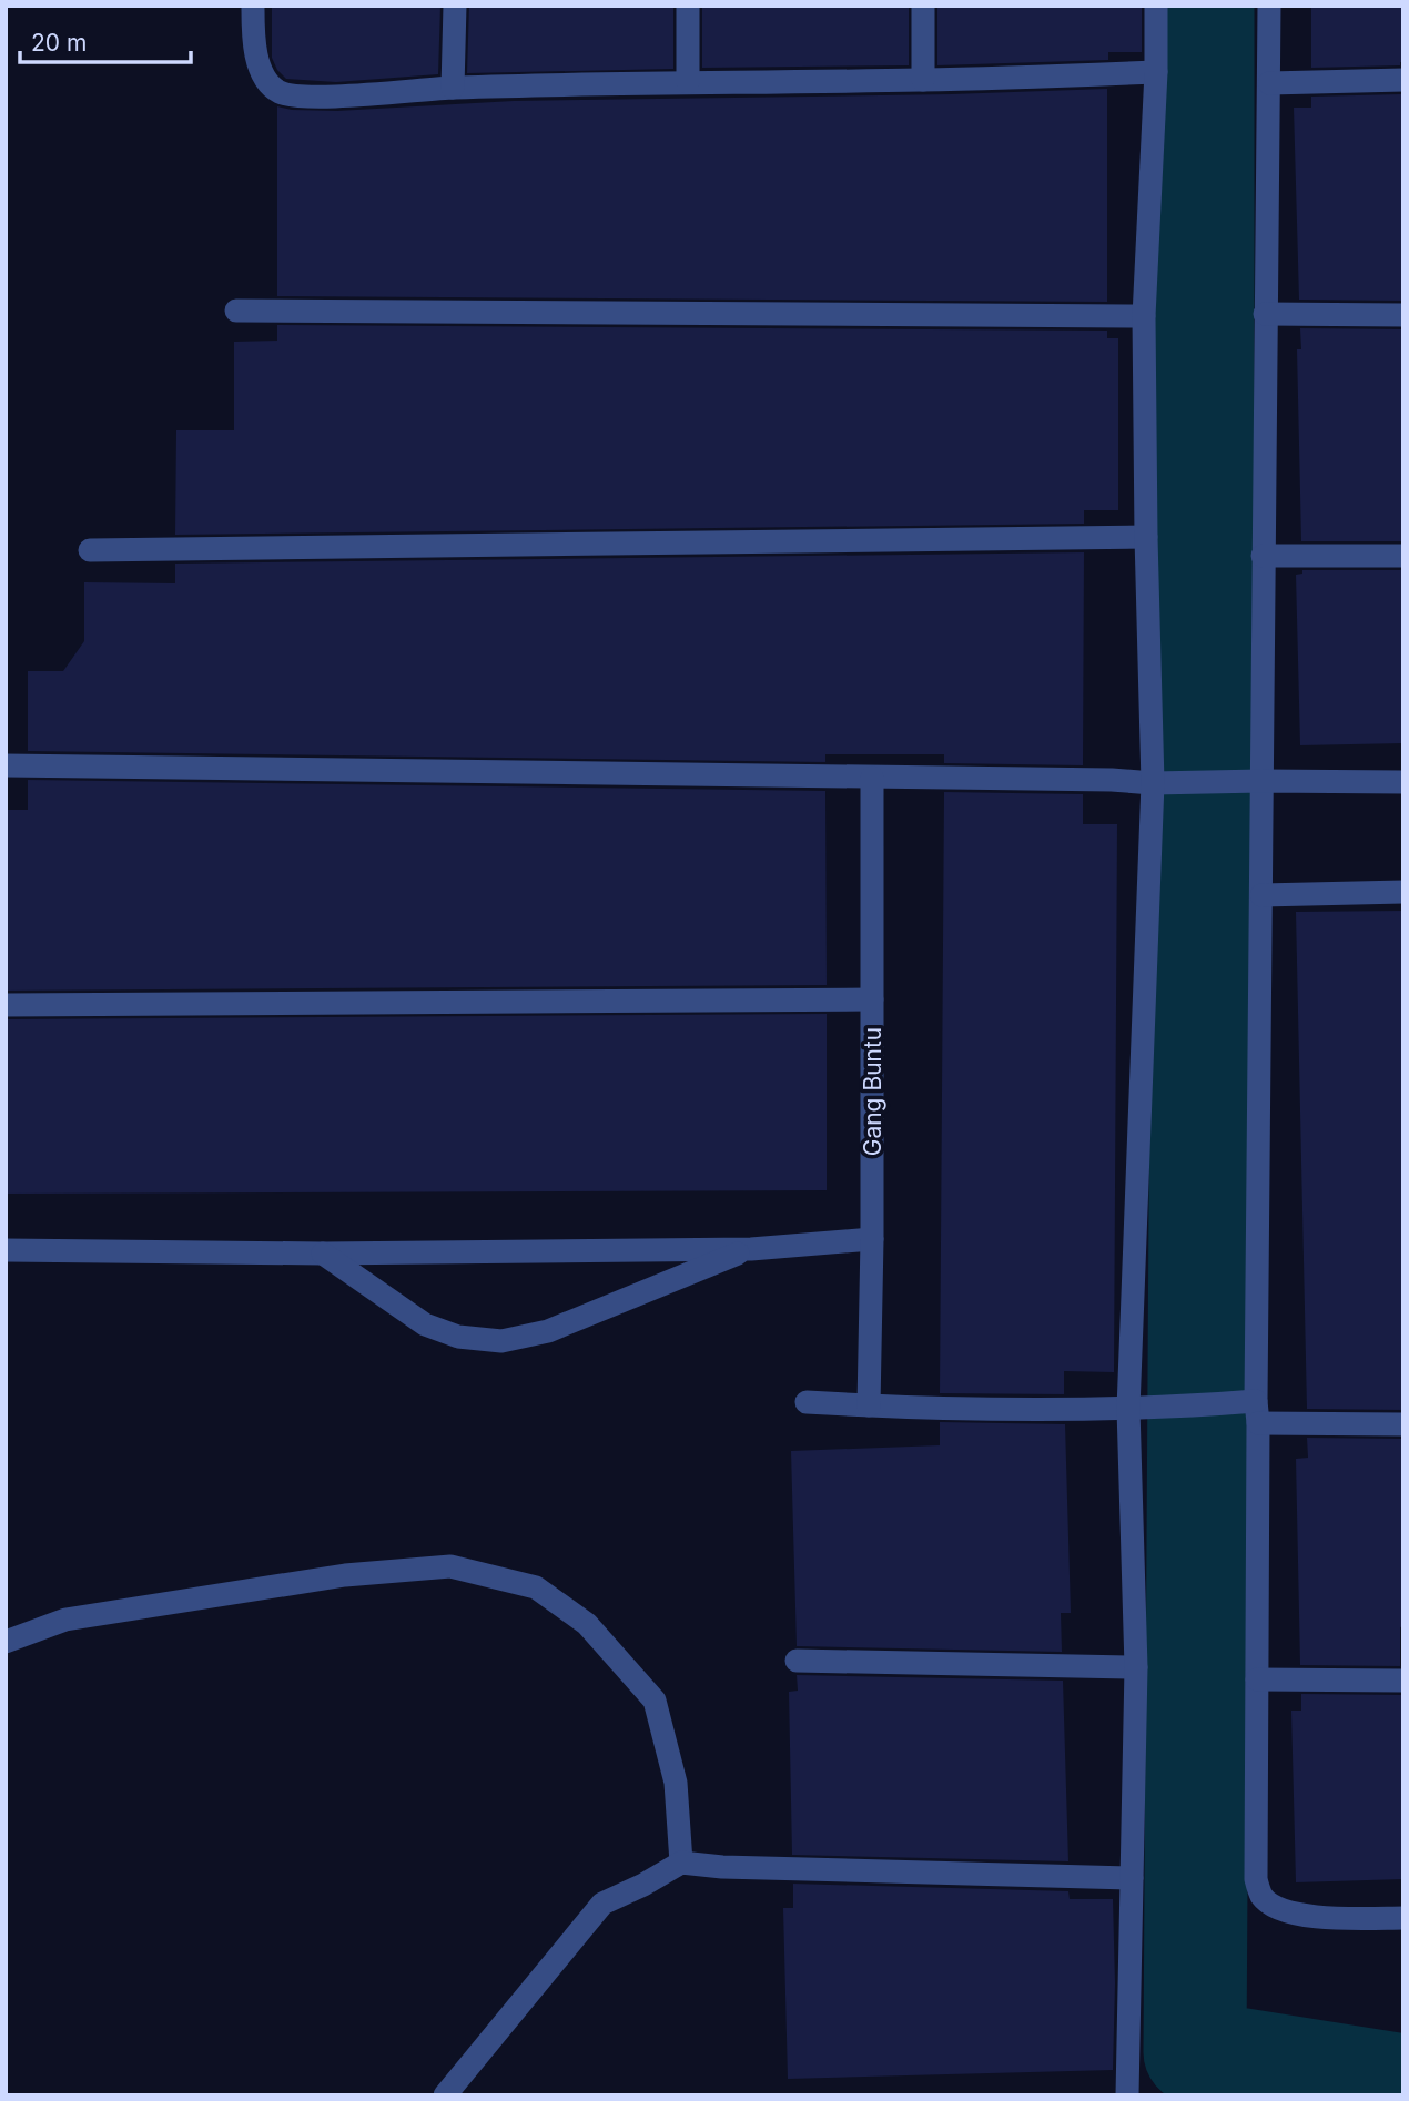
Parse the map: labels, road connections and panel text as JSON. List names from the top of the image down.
{
  "streets": {
    "street": ["Gang Buntu"]
  },
  "scale_bar": "20 m"
}
